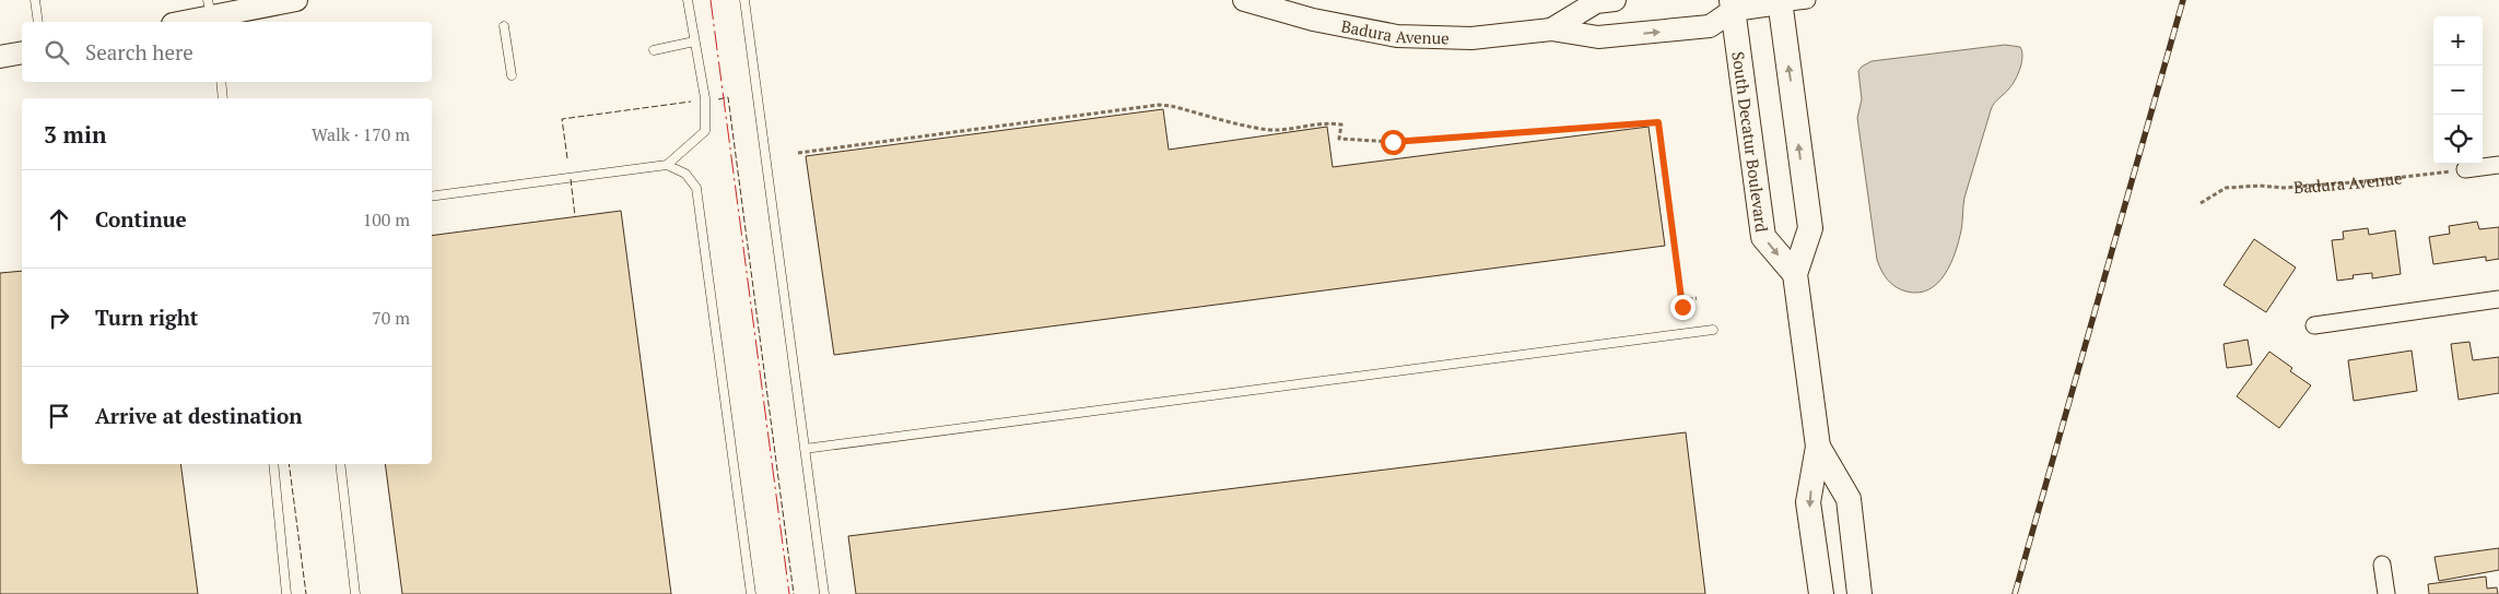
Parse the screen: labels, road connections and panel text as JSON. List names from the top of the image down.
{
  "streets": {
    "main road": ["Badura Avenue", "South Decatur Boulevard"]
  },
  "crossings": [
    ["Badura Avenue", "South Decatur Boulevard"]
  ],
  "page": {
    "map_buttons": ["+", "−"],
    "search": "Search here",
    "heading": ["3 min", "Walk · 170 m"],
    "list": [
      ["Continue", "100 m"],
      ["Turn right", "70 m"],
      "Arrive at destination"
    ]
  }
}
